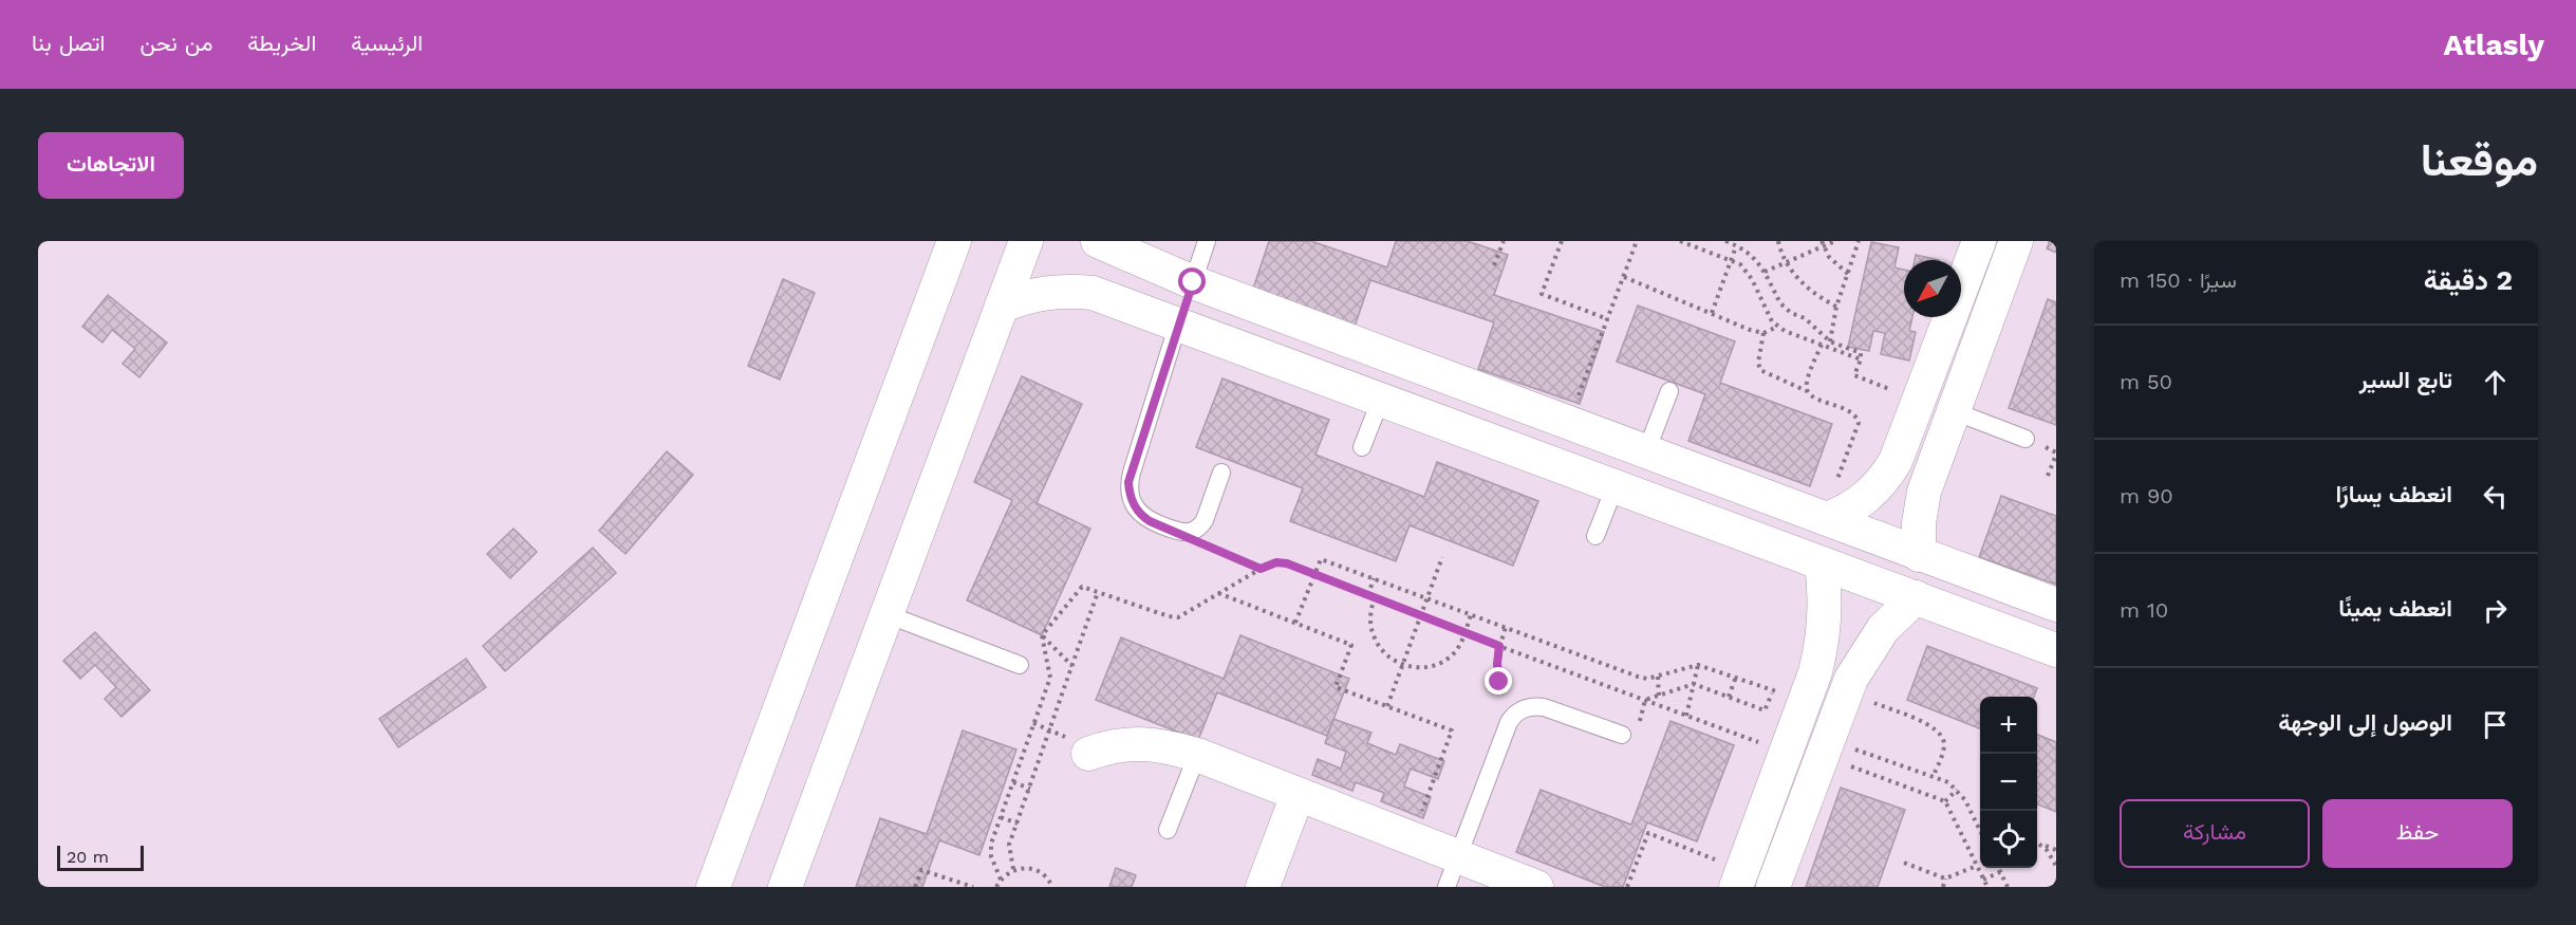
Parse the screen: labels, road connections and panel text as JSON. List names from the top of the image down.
{
  "scale_bar": "20 m",
  "north": "bottom left",
  "page": {
    "header": "Atlasly",
    "nav": [
      "الرئيسية",
      "الخريطة",
      "من نحن",
      "اتصل بنا"
    ],
    "title": "موقعنا",
    "buttons": [
      "الاتجاهات",
      ["حفظ", "مشاركة"]
    ],
    "heading": ["2 دقيقة", "سيرًا · 150 m"],
    "list": [
      ["تابع السير", "50 m"],
      ["انعطف يسارًا", "90 m"],
      ["انعطف يمينًا", "10 m"],
      "الوصول إلى الوجهة"
    ],
    "map_buttons": ["+", "−"],
    "scale": "20 m"
  }
}
